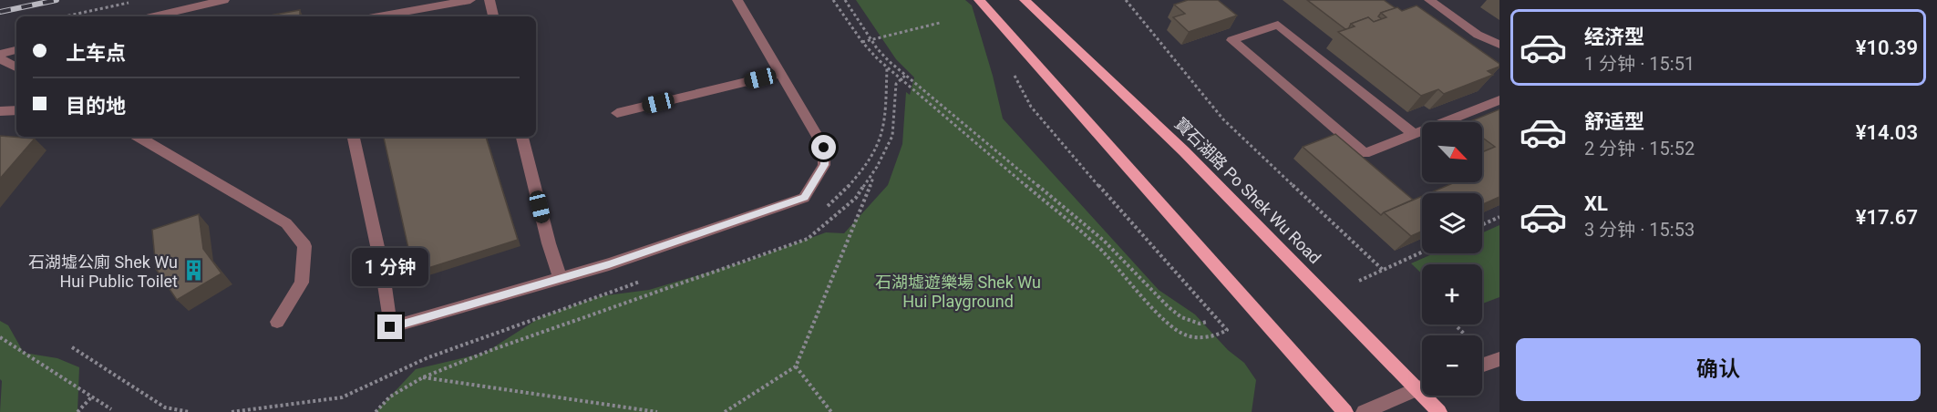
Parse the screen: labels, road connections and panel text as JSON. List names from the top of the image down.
{
  "streets": {
    "main road": ["寶石湖路 Po Shek Wu Road"]
  },
  "parks": ["石湖墟遊樂場 Shek Wu Hui Playground"],
  "places": {
    "building": ["石湖墟公廁 Shek Wu Hui Public Toilet"]
  },
  "north": "bottom right",
  "page": {
    "list": [
      {
        "name": "经济型",
        "note": "1 分钟 · 15:51",
        "value": "¥10.39"
      },
      {
        "name": "舒适型",
        "note": "2 分钟 · 15:52",
        "value": "¥14.03"
      },
      {
        "name": "XL",
        "note": "3 分钟 · 15:53",
        "value": "¥17.67"
      }
    ],
    "banner": ["上车点", "目的地"],
    "map_buttons": ["+", "−"],
    "bubble": "1 分钟",
    "buttons": "确认"
  }
}
